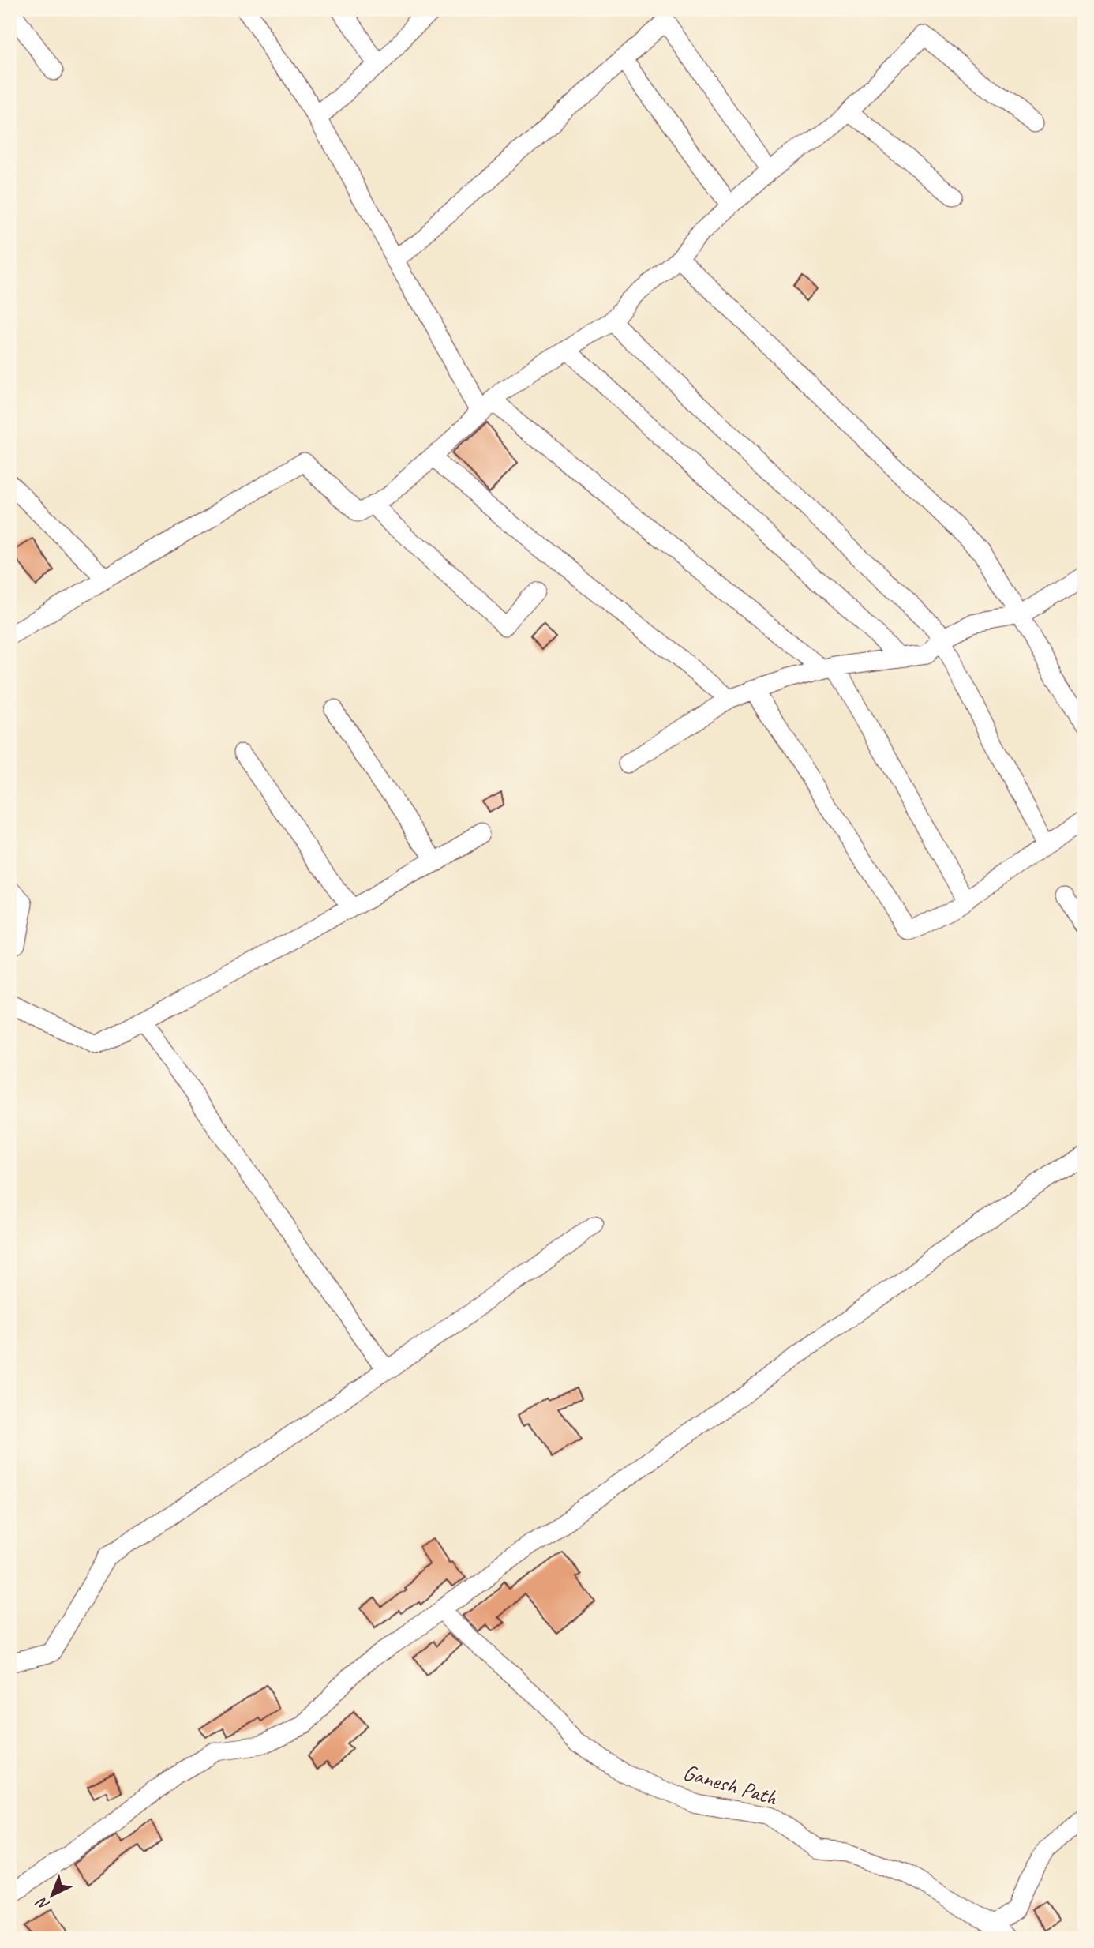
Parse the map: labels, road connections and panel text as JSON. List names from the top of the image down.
{
  "streets": {
    "street": ["Ganesh Path"]
  },
  "north": "bottom left"
}
